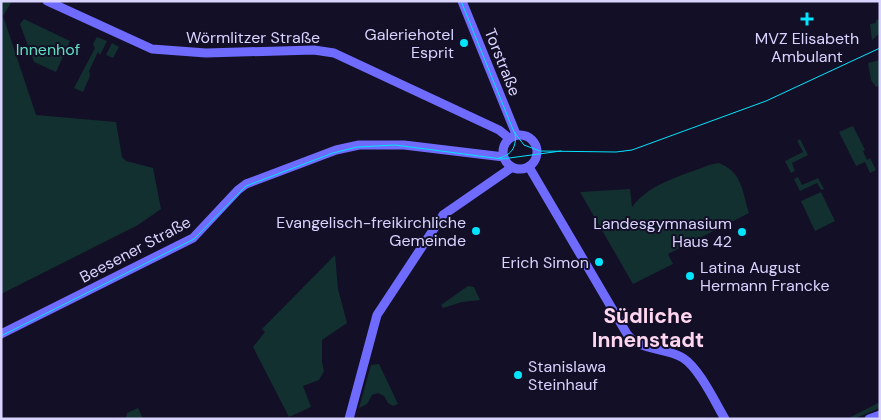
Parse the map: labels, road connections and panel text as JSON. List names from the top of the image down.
{
  "streets": {
    "street": ["Wörmlitzer Straße", "Torstraße", "Beesener Straße"]
  },
  "crossings": [
    ["Wörmlitzer Straße", "Torstraße"],
    ["Wörmlitzer Straße", "Beesener Straße"],
    ["Torstraße", "Beesener Straße"]
  ],
  "districts": ["Südliche Innenstadt"],
  "parks": ["Innenhof"],
  "places": {
    "health": ["MVZ Elisabeth Ambulant"],
    "other": [
      "Galeriehotel Esprit",
      "Evangelisch-freikirchliche Gemeinde",
      "Landesgymnasium Haus 42",
      "Erich Simon",
      "Latina August Hermann Francke",
      "Stanislawa Steinhauf"
    ]
  }
}
